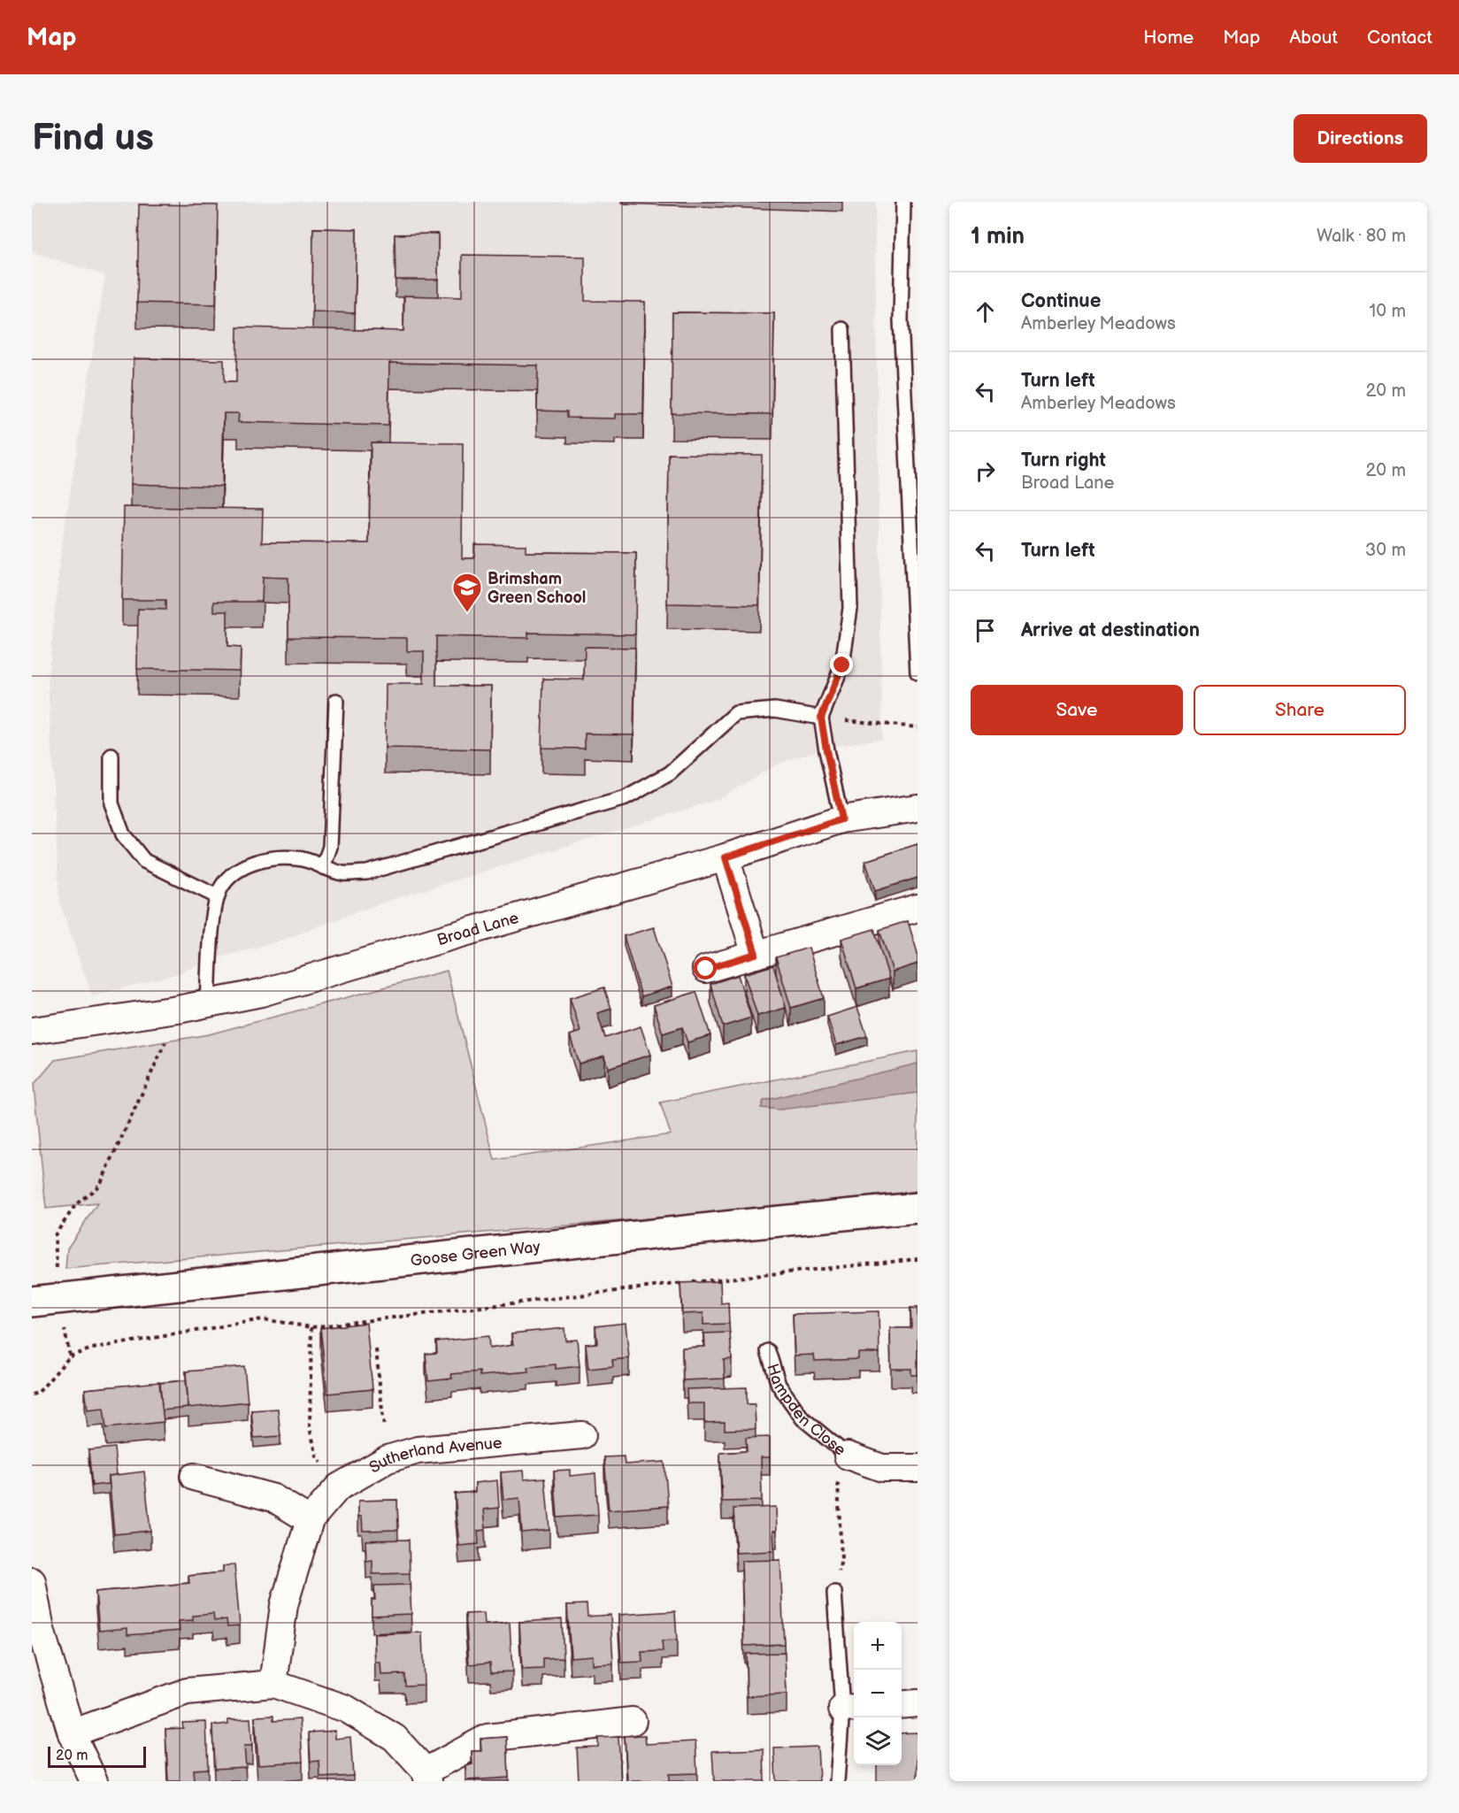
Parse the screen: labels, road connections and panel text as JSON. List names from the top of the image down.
{
  "streets": {
    "main road": ["Goose Green Way"],
    "street": ["Broad Lane", "Hampden Close", "Sutherland Avenue"]
  },
  "places": {
    "school or university": ["Brimsham Green School"]
  },
  "scale_bar": "20 m",
  "page": {
    "header": "Map",
    "nav": [
      "Home",
      "Map",
      "About",
      "Contact"
    ],
    "buttons": [
      "Directions",
      ["Save", "Share"]
    ],
    "title": "Find us",
    "heading": ["1 min", "Walk · 80 m"],
    "list": [
      ["Continue", "Amberley Meadows", "10 m"],
      ["Turn left", "Amberley Meadows", "20 m"],
      ["Turn right", "Broad Lane", "20 m"],
      ["Turn left", "30 m"],
      "Arrive at destination"
    ],
    "map_buttons": ["+", "−"],
    "scale": "20 m"
  }
}
